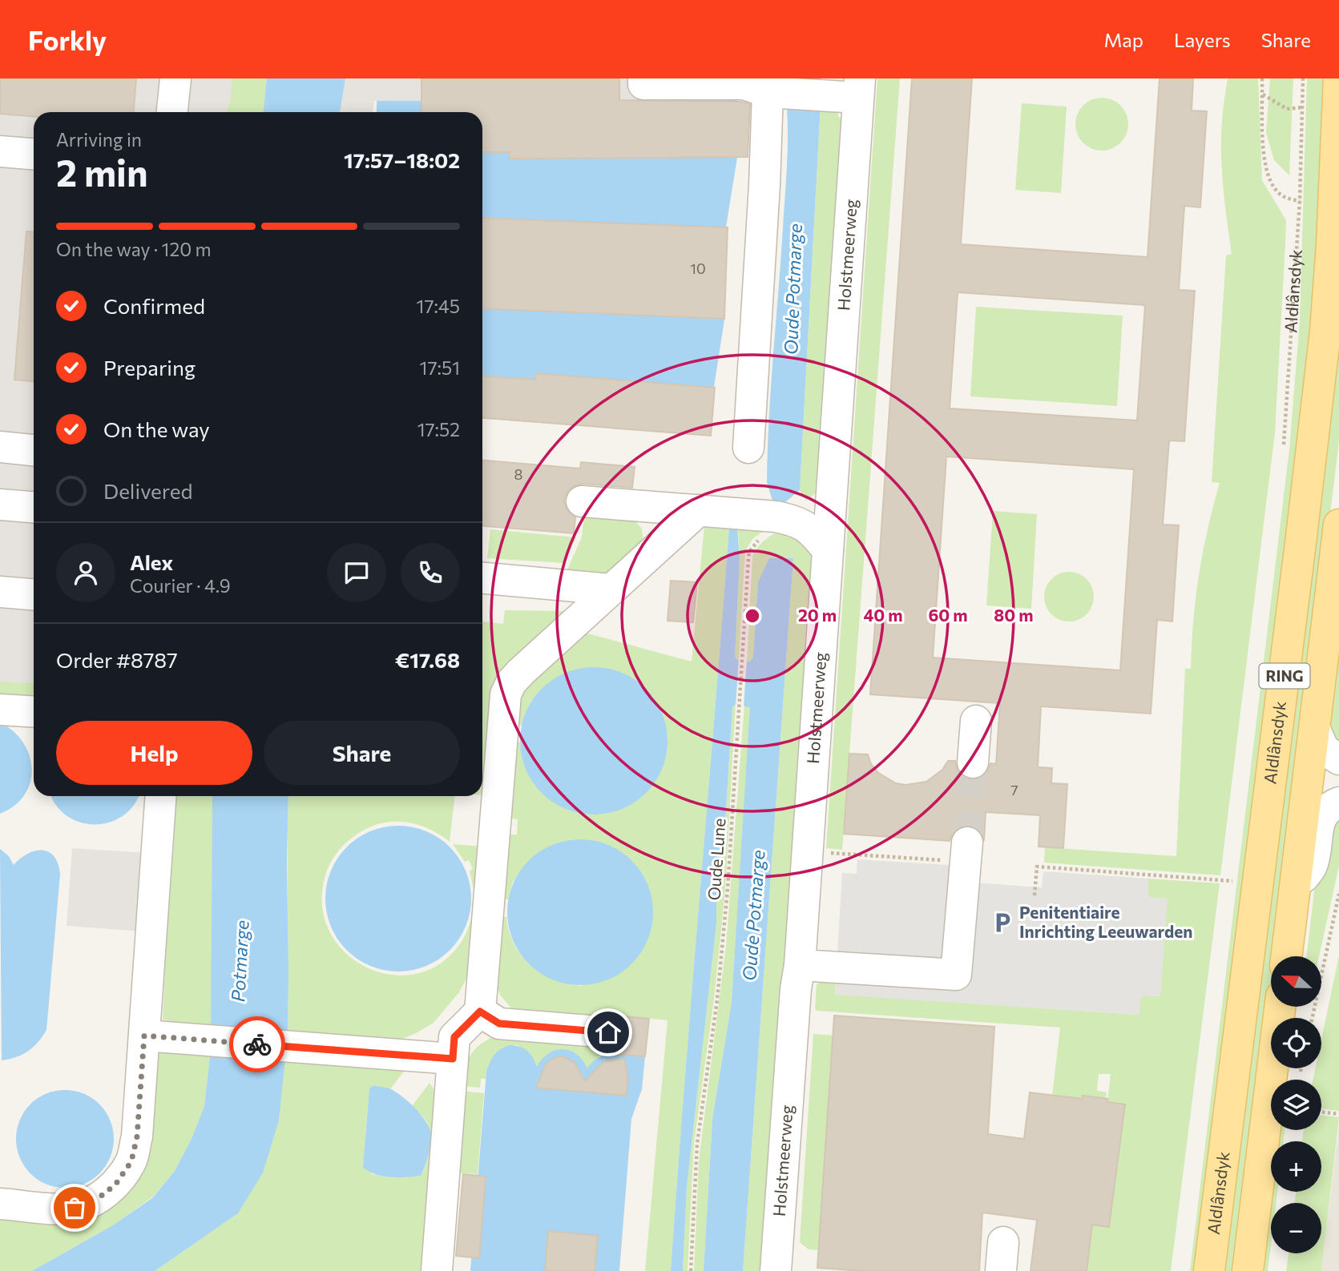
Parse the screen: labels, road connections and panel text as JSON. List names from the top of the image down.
{
  "streets": {
    "main road": ["Aldlânsdyk", "RING"],
    "street": ["Holstmeerweg"],
    "path": ["Oude Lune"]
  },
  "water": ["Oude Potmarge", "Potmarge"],
  "places": {
    "parking": ["Penitentiaire Inrichting Leeuwarden"]
  },
  "house_numbers": ["10", "8", "7"],
  "north": "left",
  "page": {
    "header": "Forkly",
    "nav": ["Map", "Layers", "Share"],
    "heading": ["2 min", "Arriving in", "17:57–18:02"],
    "panel": [
      "Alex",
      "Courier · 4.9",
      "Order #8787",
      "€17.68"
    ],
    "bar": "On the way · 120 m",
    "list": [
      ["Confirmed", "17:45"],
      ["Preparing", "17:51"],
      ["On the way", "17:52"],
      "Delivered"
    ],
    "buttons": ["Help", "Share"],
    "map_buttons": ["+", "−"]
  },
  "rings": [
    "20 m",
    "40 m",
    "60 m",
    "80 m"
  ]
}
